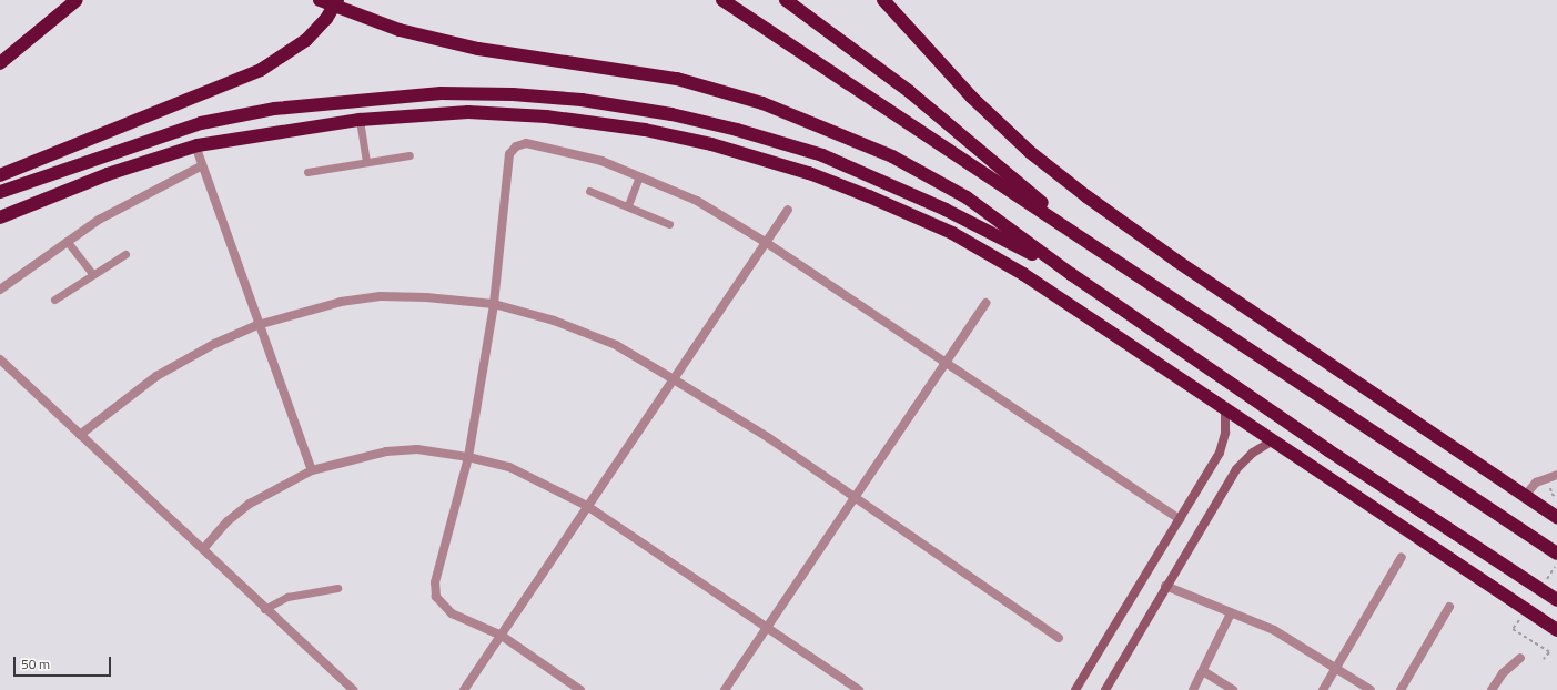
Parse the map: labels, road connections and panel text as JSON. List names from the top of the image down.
{
  "scale_bar": "50 m"
}
